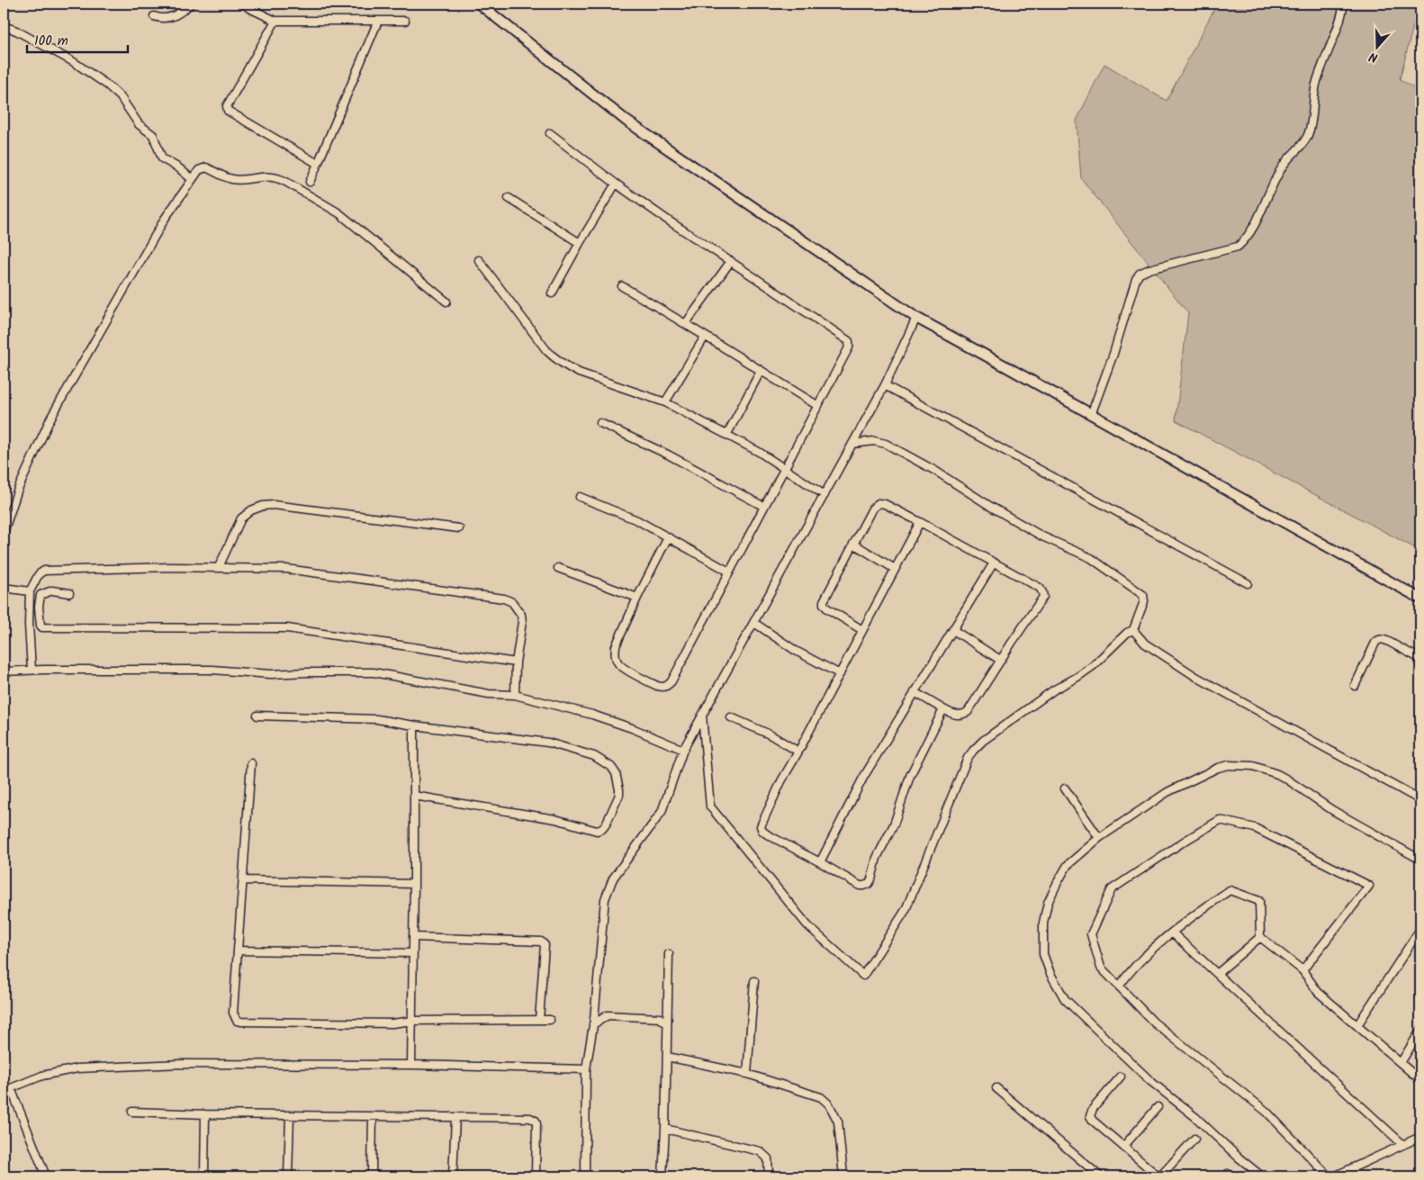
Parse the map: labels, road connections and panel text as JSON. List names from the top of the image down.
{
  "scale_bar": "100 m",
  "north": "bottom"
}
